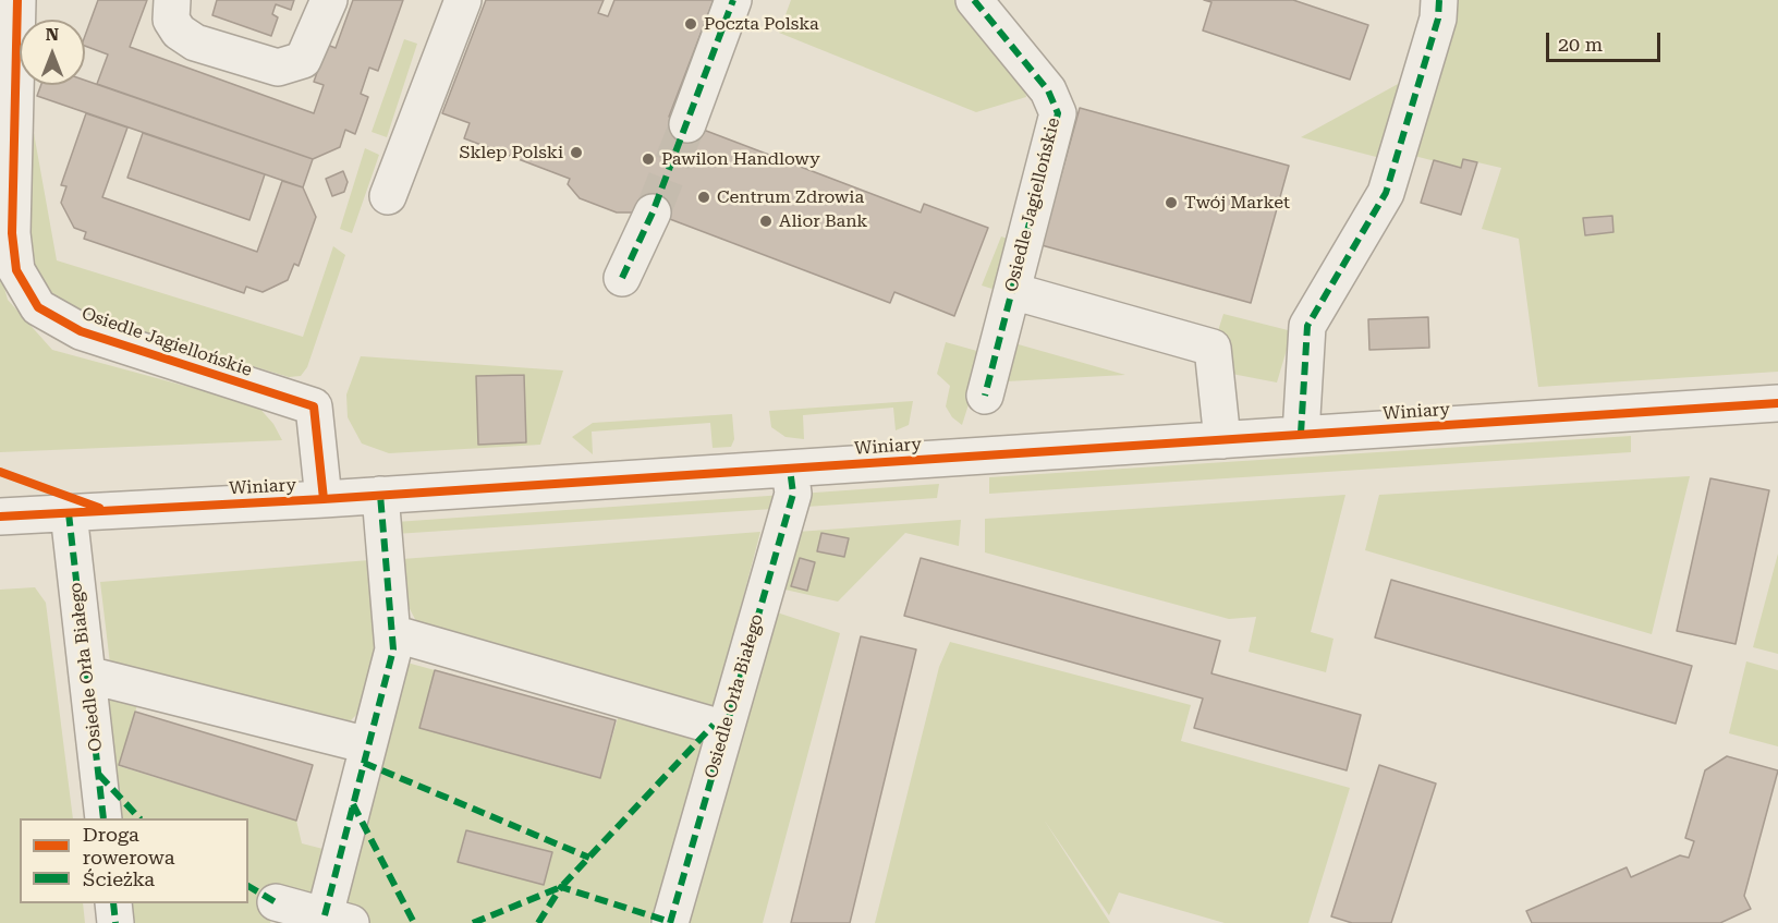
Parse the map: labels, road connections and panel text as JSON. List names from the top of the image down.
{
  "streets": {
    "street": ["Osiedle Jagiellońskie", "Winiary", "Osiedle Orła Białego"]
  },
  "crossings": [
    ["Osiedle Jagiellońskie", "Winiary"],
    ["Winiary", "Osiedle Orła Białego"]
  ],
  "places": [
    "Poczta Polska",
    "Sklep Polski",
    "Pawilon Handlowy",
    "Centrum Zdrowia",
    "Twój Market",
    "Alior Bank"
  ],
  "legend": ["Droga rowerowa", "Ścieżka"],
  "scale_bar": "20 m",
  "north": "top"
}
